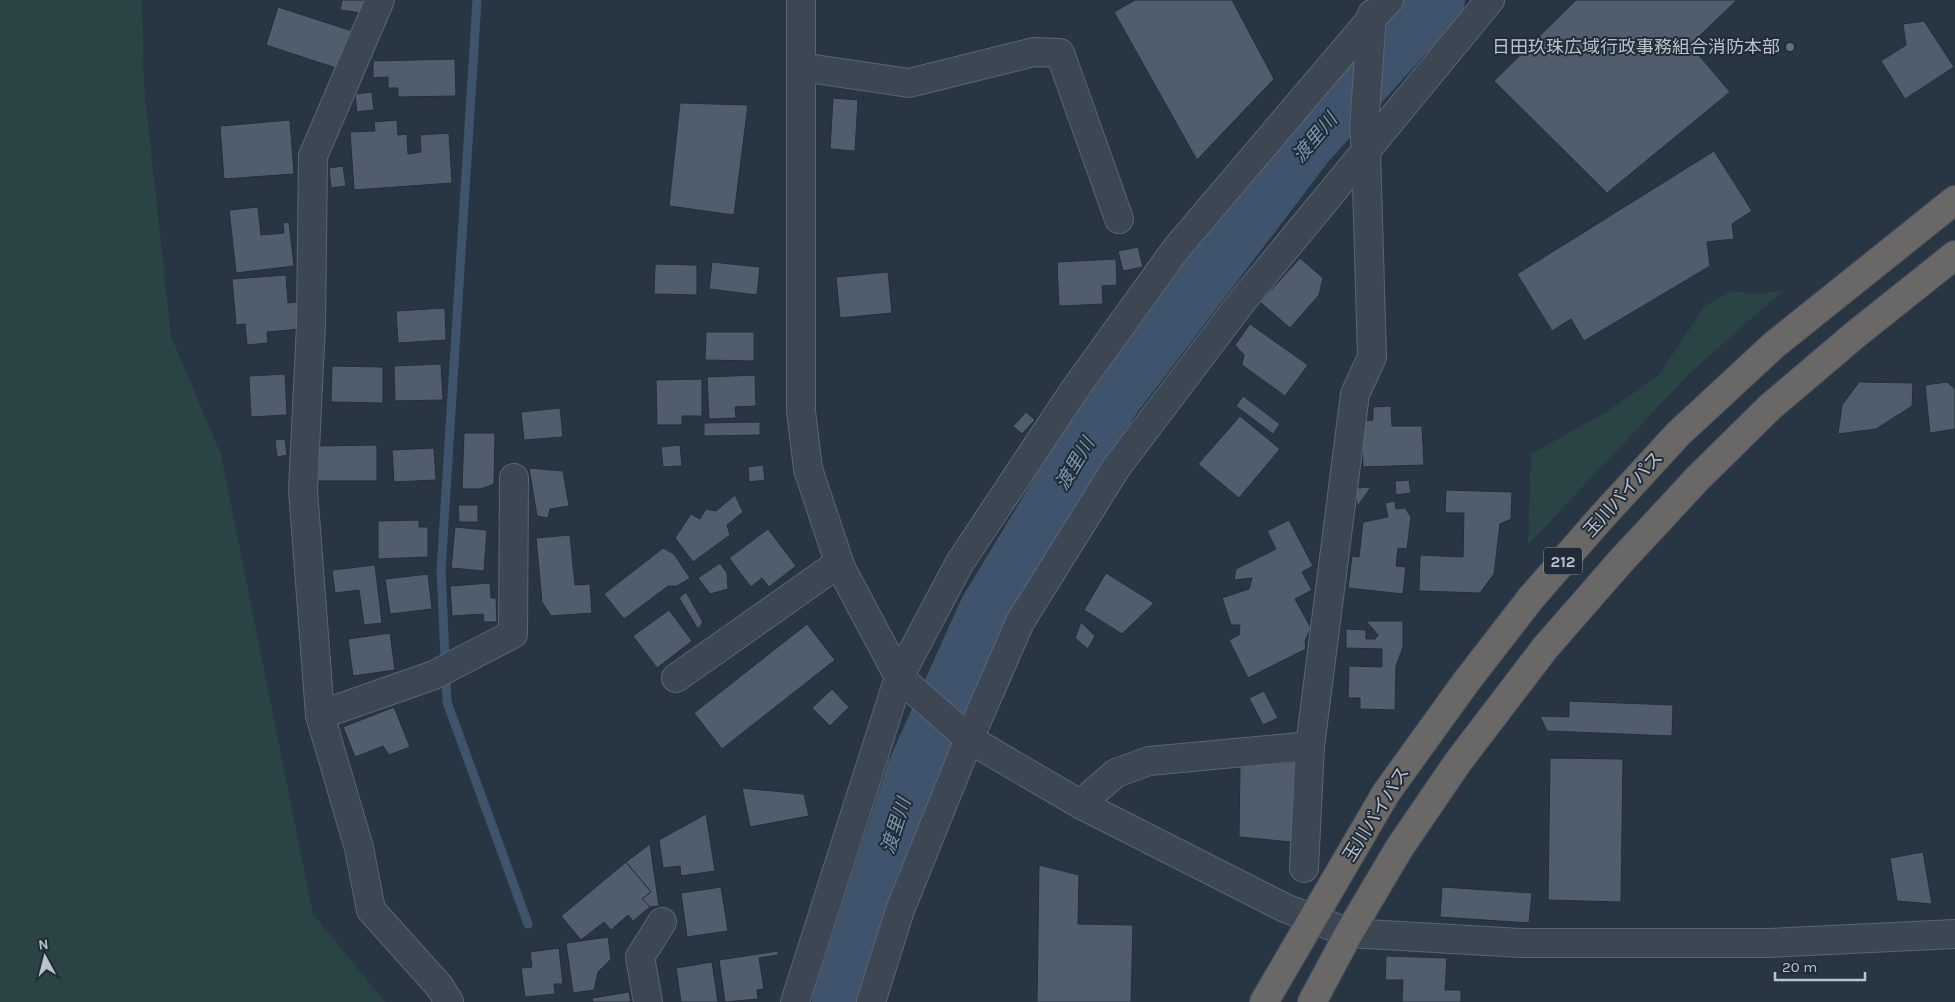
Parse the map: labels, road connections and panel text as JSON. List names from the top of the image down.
{
  "streets": {
    "highway": ["玉川バイパス", "212"]
  },
  "water": ["渡里川"],
  "places": ["日田玖珠広域行政事務組合消防本部"],
  "scale_bar": "20 m",
  "north": "top"
}
